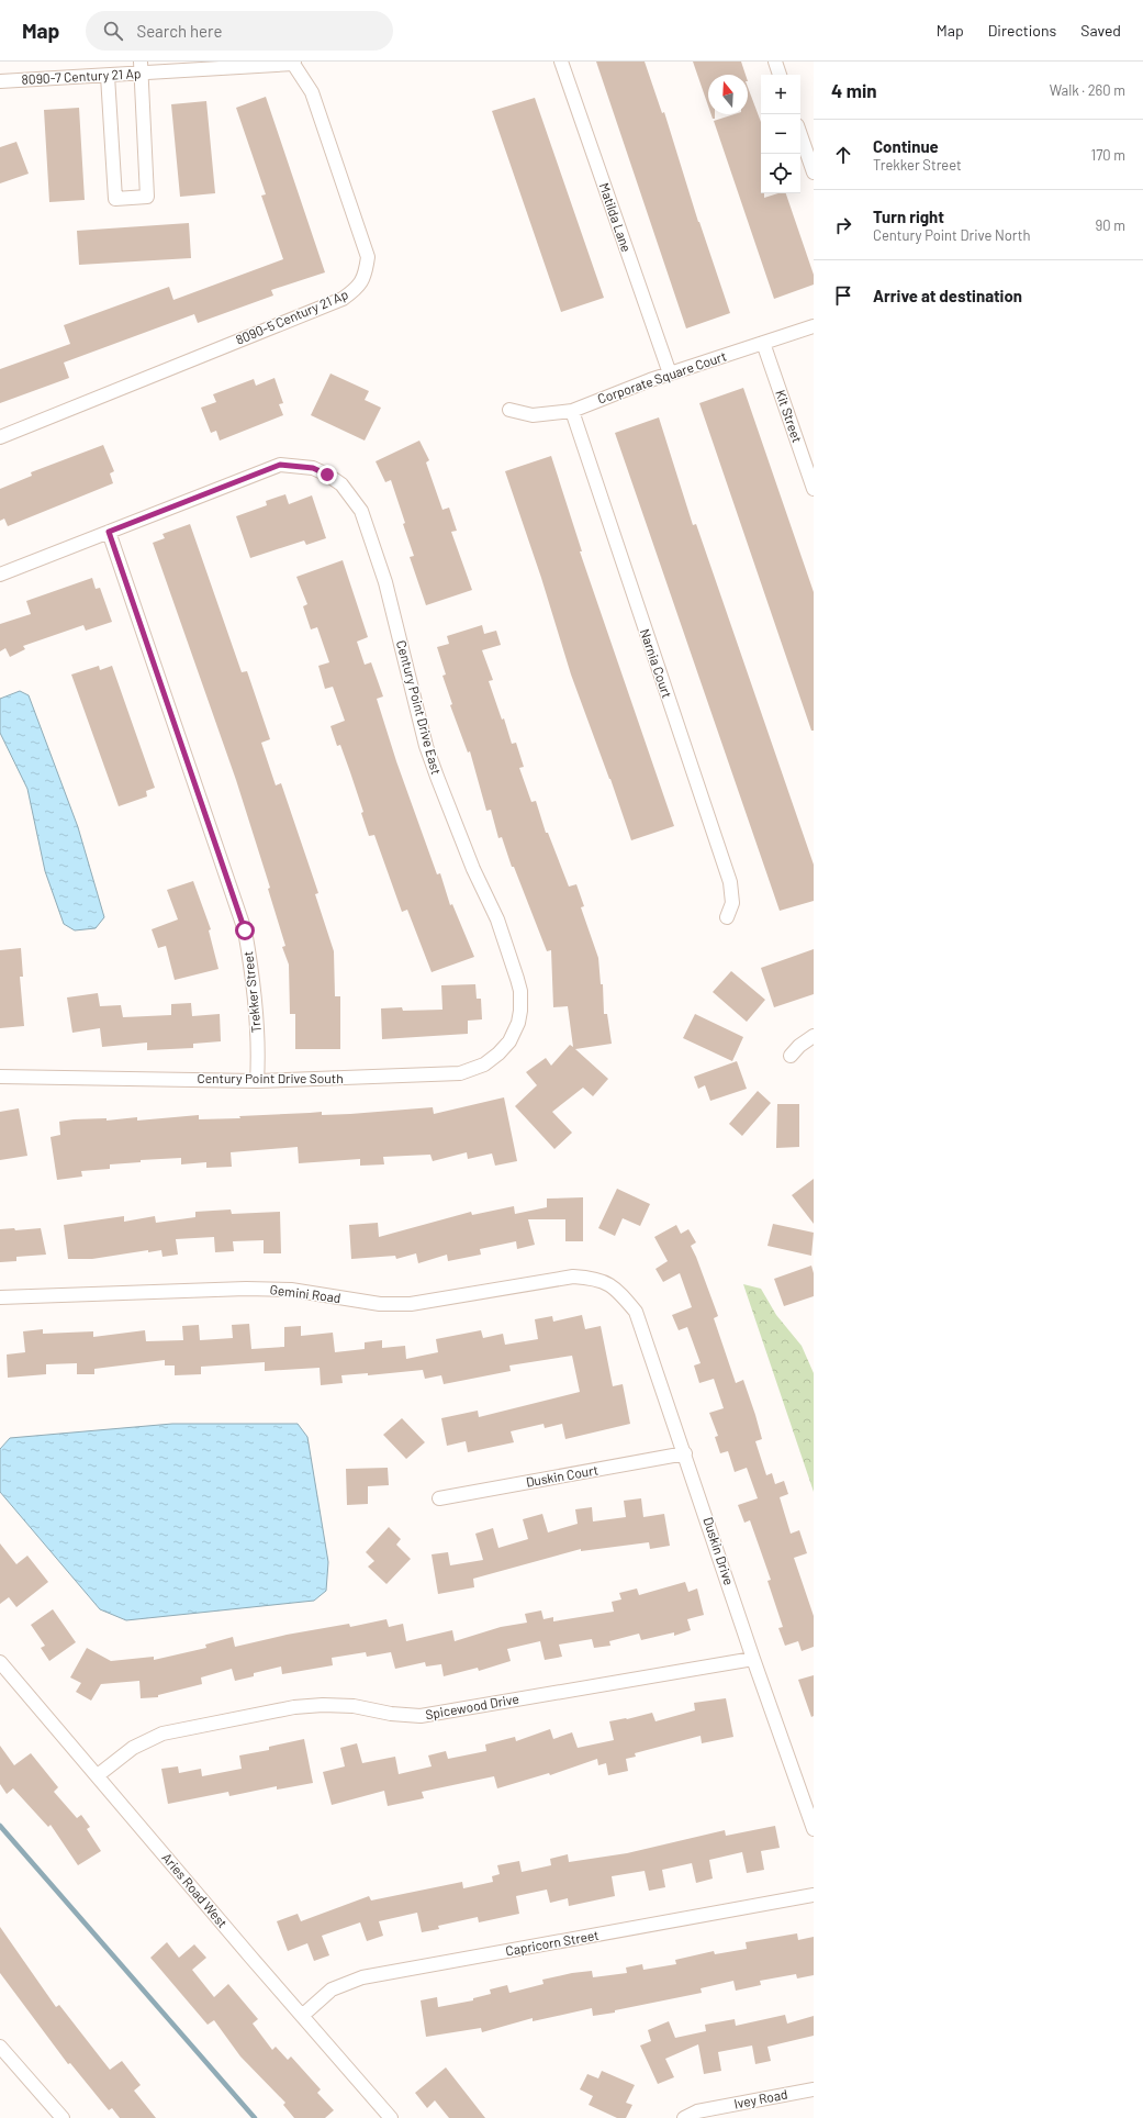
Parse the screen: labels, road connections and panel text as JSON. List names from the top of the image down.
{
  "streets": {
    "street": [
      "8090-7 Century 21 Ap",
      "Matilda Lane",
      "8090-5 Century 21 Ap",
      "Corporate Square Court",
      "Kit Street",
      "Narnia Court",
      "Century Point Drive East",
      "Trekker Street",
      "Century Point Drive South",
      "Gemini Road",
      "Duskin Court",
      "Duskin Drive",
      "Spicewood Drive",
      "Aries Road West",
      "Capricorn Street",
      "Ivey Road"
    ]
  },
  "crossings": [
    ["8090-7 Century 21 Ap", "8090-5 Century 21 Ap"],
    ["Matilda Lane", "Corporate Square Court"],
    ["Corporate Square Court", "Kit Street"],
    ["Corporate Square Court", "Narnia Court"],
    ["Century Point Drive East", "Trekker Street"],
    ["Century Point Drive East", "Century Point Drive South"],
    ["Trekker Street", "Century Point Drive South"],
    ["Gemini Road", "Duskin Drive"],
    ["Duskin Court", "Duskin Drive"],
    ["Duskin Drive", "Spicewood Drive"],
    ["Spicewood Drive", "Aries Road West"],
    ["Aries Road West", "Capricorn Street"]
  ],
  "north": "top",
  "page": {
    "header": "Map",
    "search": "Search here",
    "nav": ["Map", "Directions", "Saved"],
    "heading": ["4 min", "Walk · 260 m"],
    "map_buttons": ["+", "−"],
    "list": [
      ["Continue", "Trekker Street", "170 m"],
      ["Turn right", "Century Point Drive North", "90 m"],
      "Arrive at destination"
    ]
  }
}
